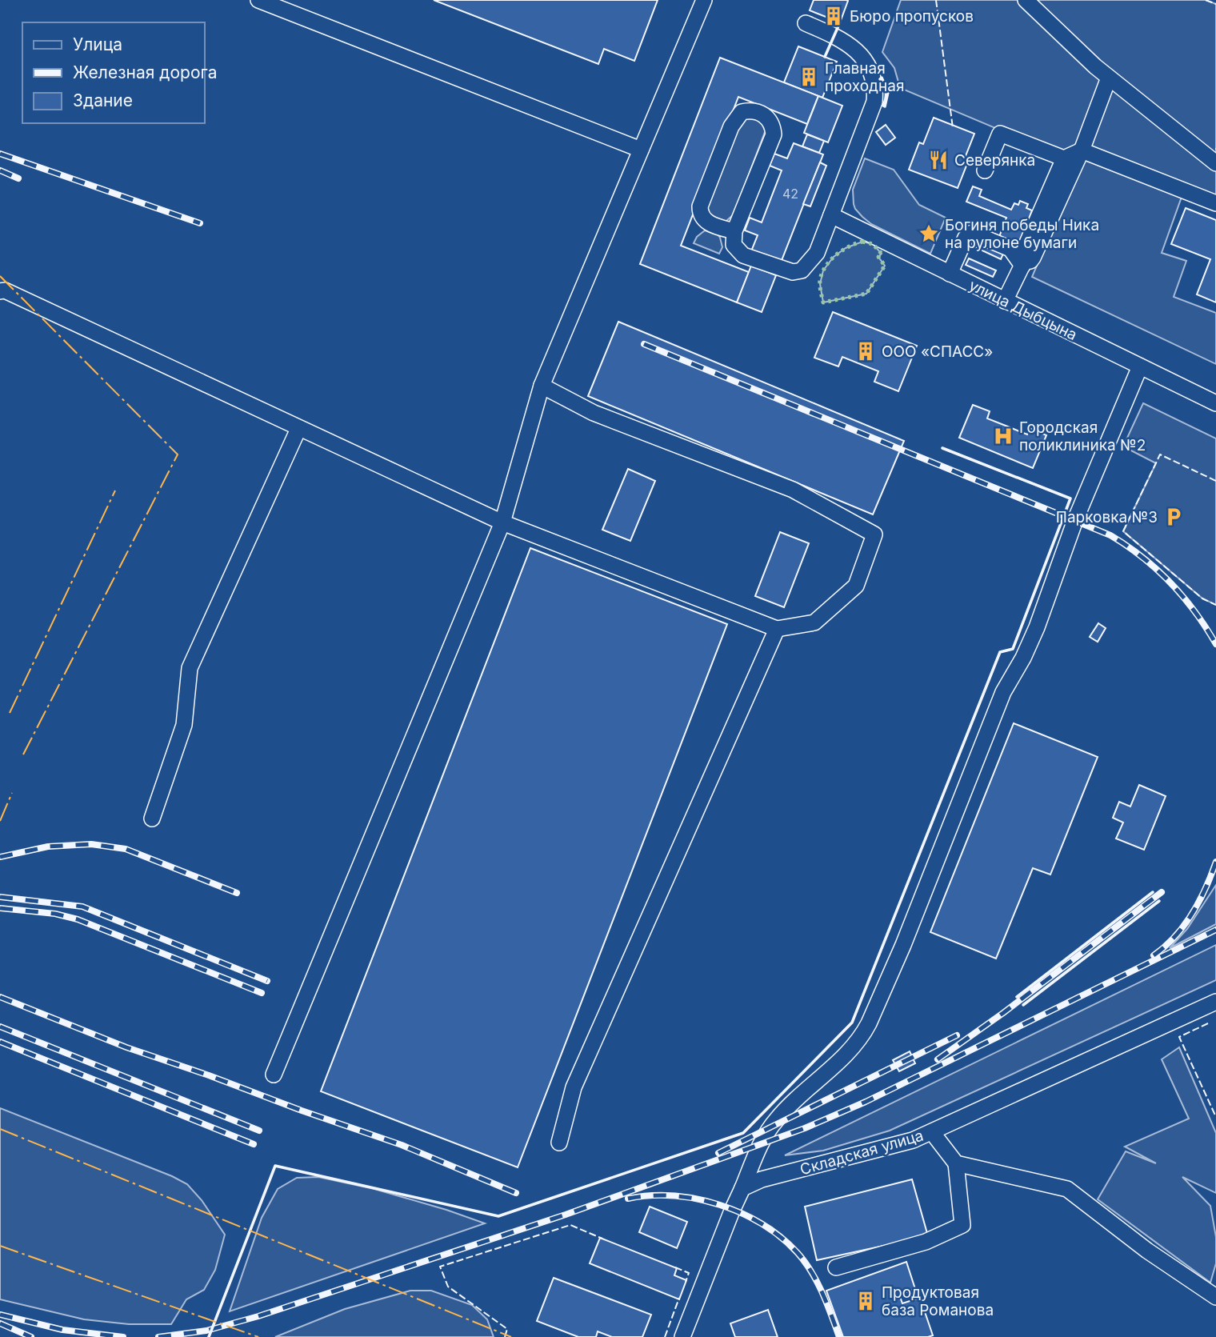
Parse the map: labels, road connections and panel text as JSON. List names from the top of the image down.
{
  "streets": {
    "street": ["улица Дыбцына", "Складская улица"]
  },
  "places": {
    "building": [
      "Бюро пропусков",
      "Главная проходная",
      "ООО «СПАСС»",
      "Продуктовая база Романова"
    ],
    "restaurant": ["Северянка"],
    "place": ["Богиня победы Ника на рулоне бумаги"],
    "hospital": ["Городская поликлиника №2"],
    "parking": ["Парковка №3"]
  },
  "house_numbers": ["42"],
  "legend": ["Улица", "Железная дорога", "Здание"]
}
